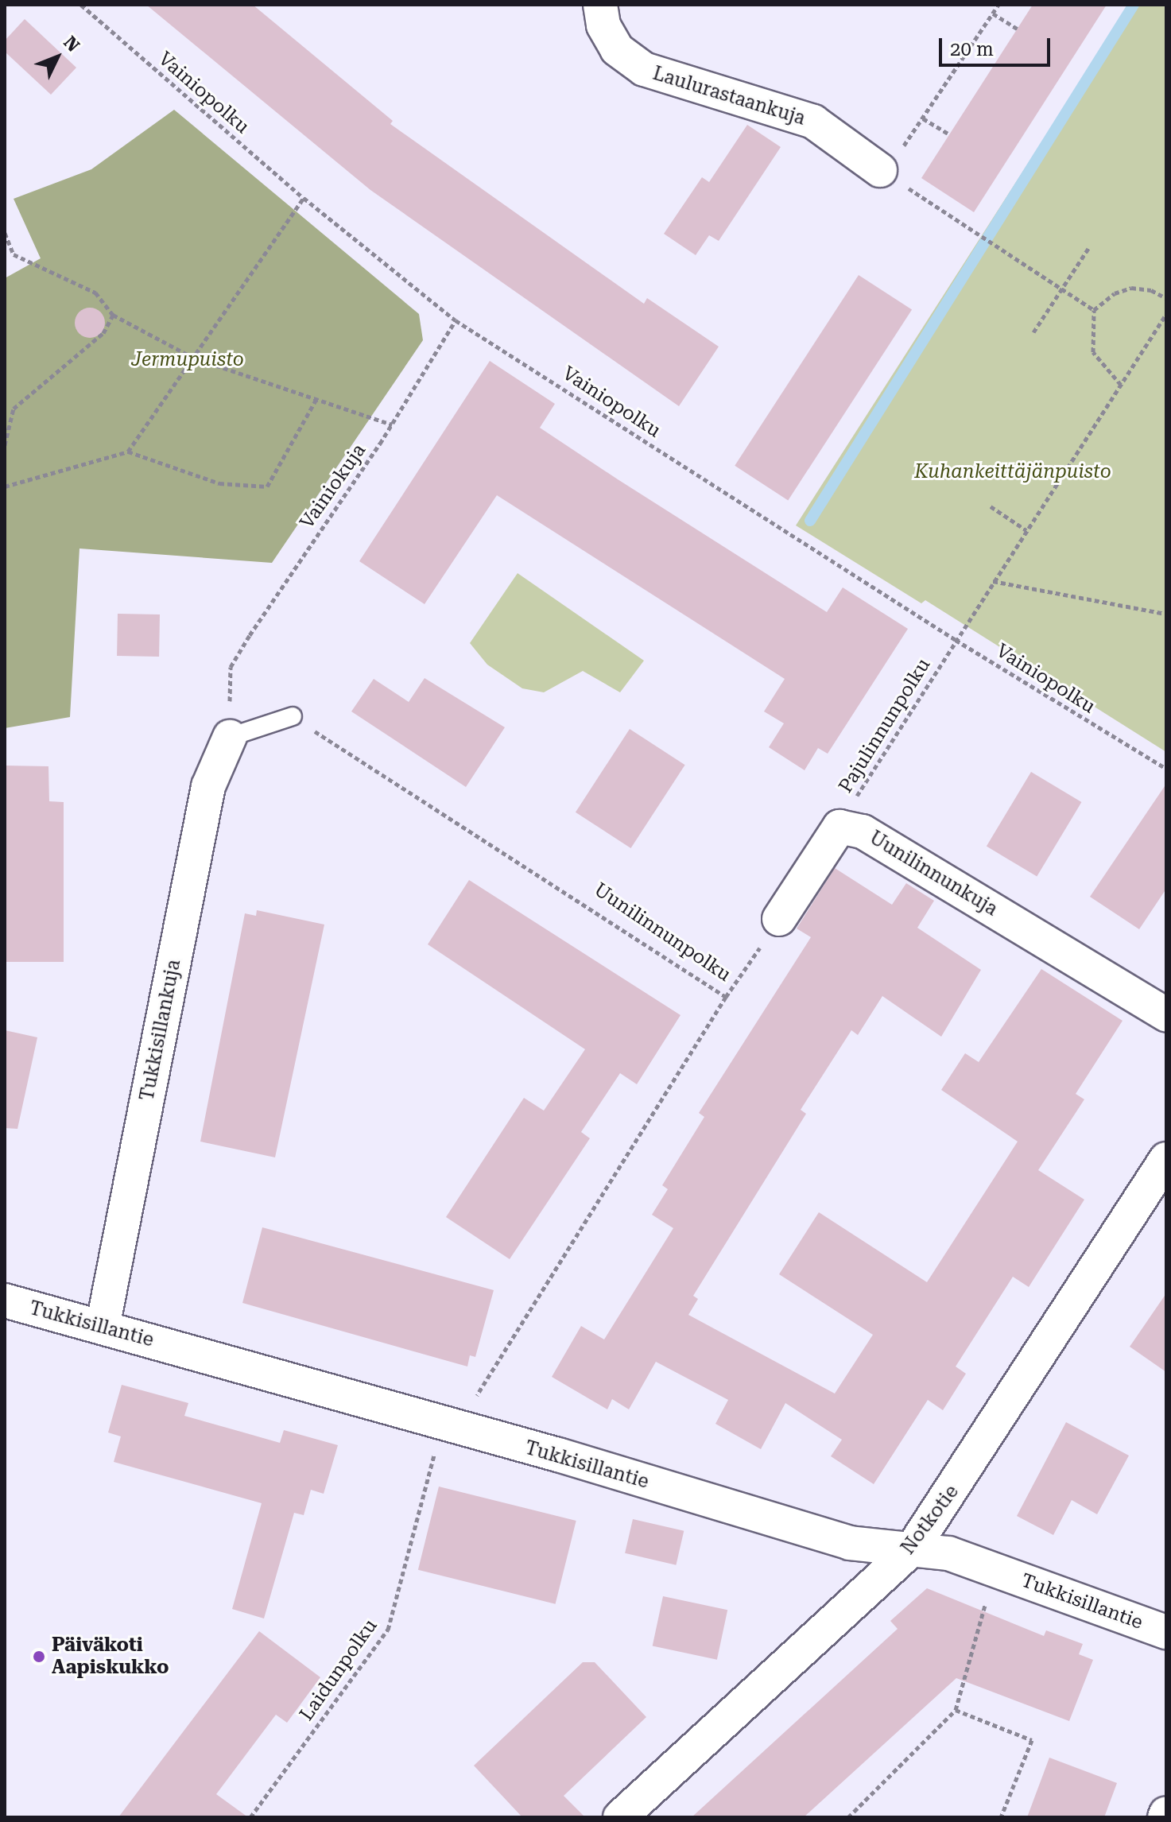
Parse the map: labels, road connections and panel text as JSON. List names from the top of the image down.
{
  "streets": {
    "street": [
      "Laulurastaankuja",
      "Uunilinnunkuja",
      "Tukkisillankuja",
      "Tukkisillantie",
      "Notkotie"
    ],
    "path": [
      "Vainiopolku",
      "Vainiokuja",
      "Pajulinnunpolku",
      "Uunilinnunpolku",
      "Laidunpolku"
    ]
  },
  "crossings": [
    ["Vainiopolku", "Vainiokuja"],
    ["Vainiopolku", "Pajulinnunpolku"],
    ["Pajulinnunpolku", "Uunilinnunkuja"],
    ["Tukkisillankuja", "Tukkisillantie"],
    ["Tukkisillantie", "Notkotie"]
  ],
  "parks": ["Jermupuisto", "Kuhankeittäjänpuisto"],
  "places": ["Päiväkoti Aapiskukko"],
  "scale_bar": "20 m",
  "north": "top right"
}
